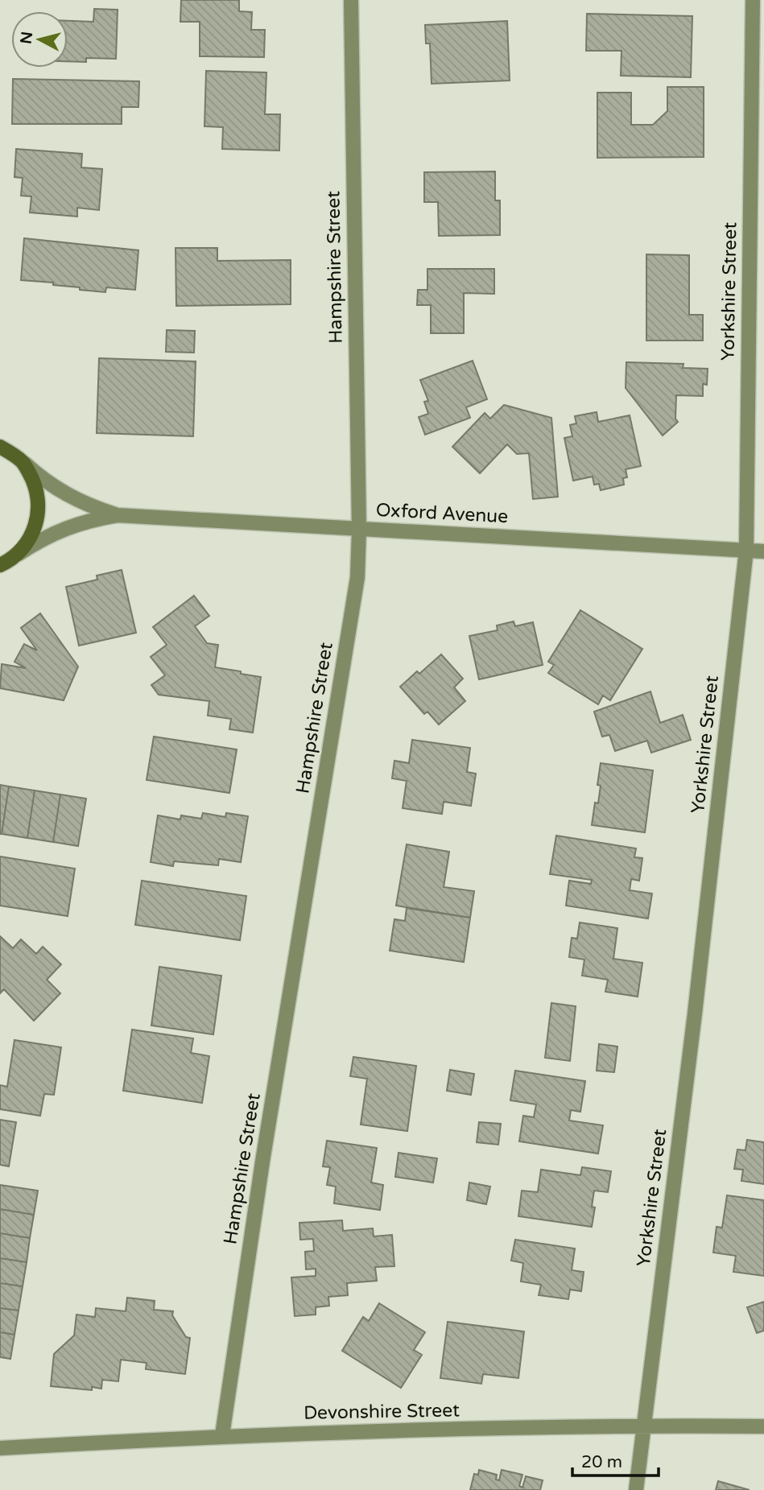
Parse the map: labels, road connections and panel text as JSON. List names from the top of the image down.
{
  "streets": {
    "street": [
      "Hampshire Street",
      "Yorkshire Street",
      "Oxford Avenue",
      "Devonshire Street"
    ]
  },
  "crossings": [
    ["Hampshire Street", "Oxford Avenue"],
    ["Hampshire Street", "Devonshire Street"],
    ["Yorkshire Street", "Oxford Avenue"],
    ["Yorkshire Street", "Devonshire Street"]
  ],
  "scale_bar": "20 m",
  "north": "left"
}
